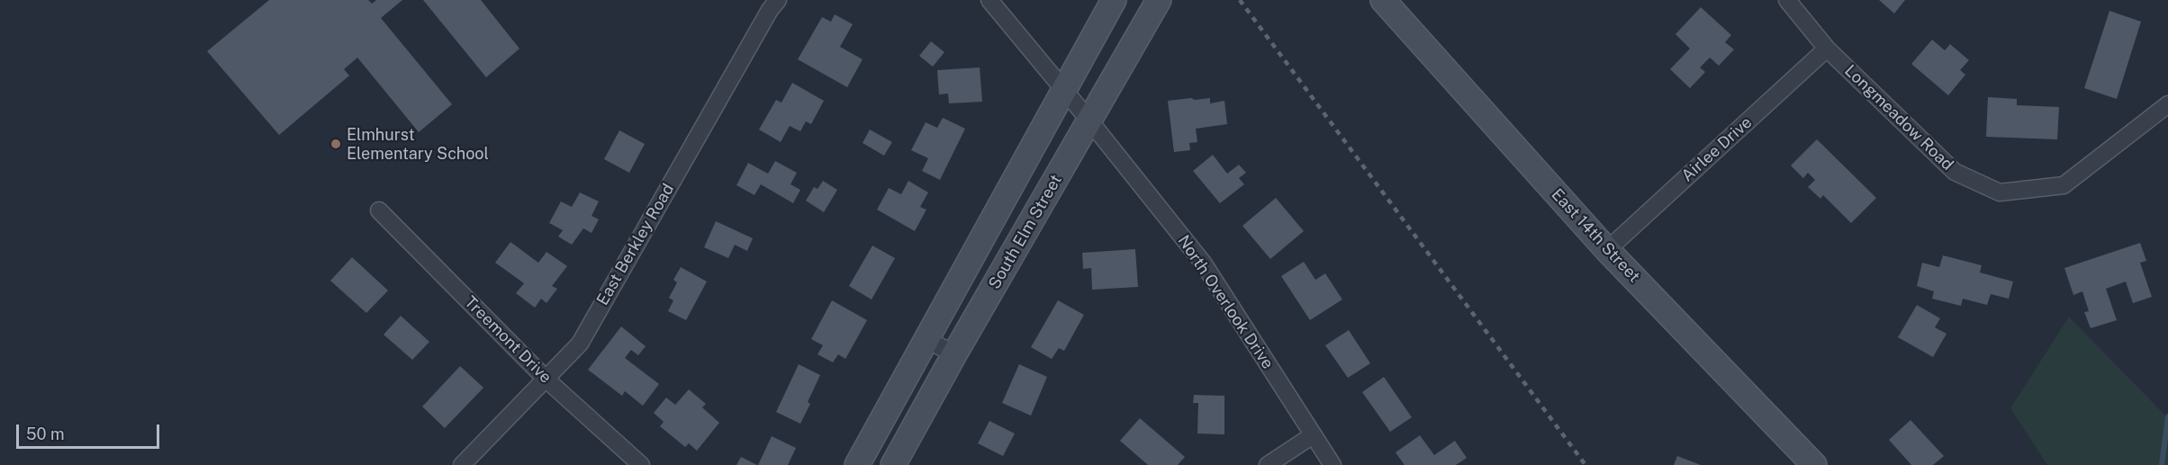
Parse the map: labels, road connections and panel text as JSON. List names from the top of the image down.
{
  "streets": {
    "street": [
      "Longmeadow Road",
      "Airlee Drive",
      "South Elm Street",
      "East 14th Street",
      "East Berkley Road",
      "North Overlook Drive",
      "Treemont Drive"
    ]
  },
  "crossings": [
    ["Longmeadow Road", "Airlee Drive"],
    ["Airlee Drive", "East 14th Street"],
    ["South Elm Street", "North Overlook Drive"],
    ["East Berkley Road", "Treemont Drive"]
  ],
  "places": ["Elmhurst Elementary School"],
  "scale_bar": "50 m"
}
